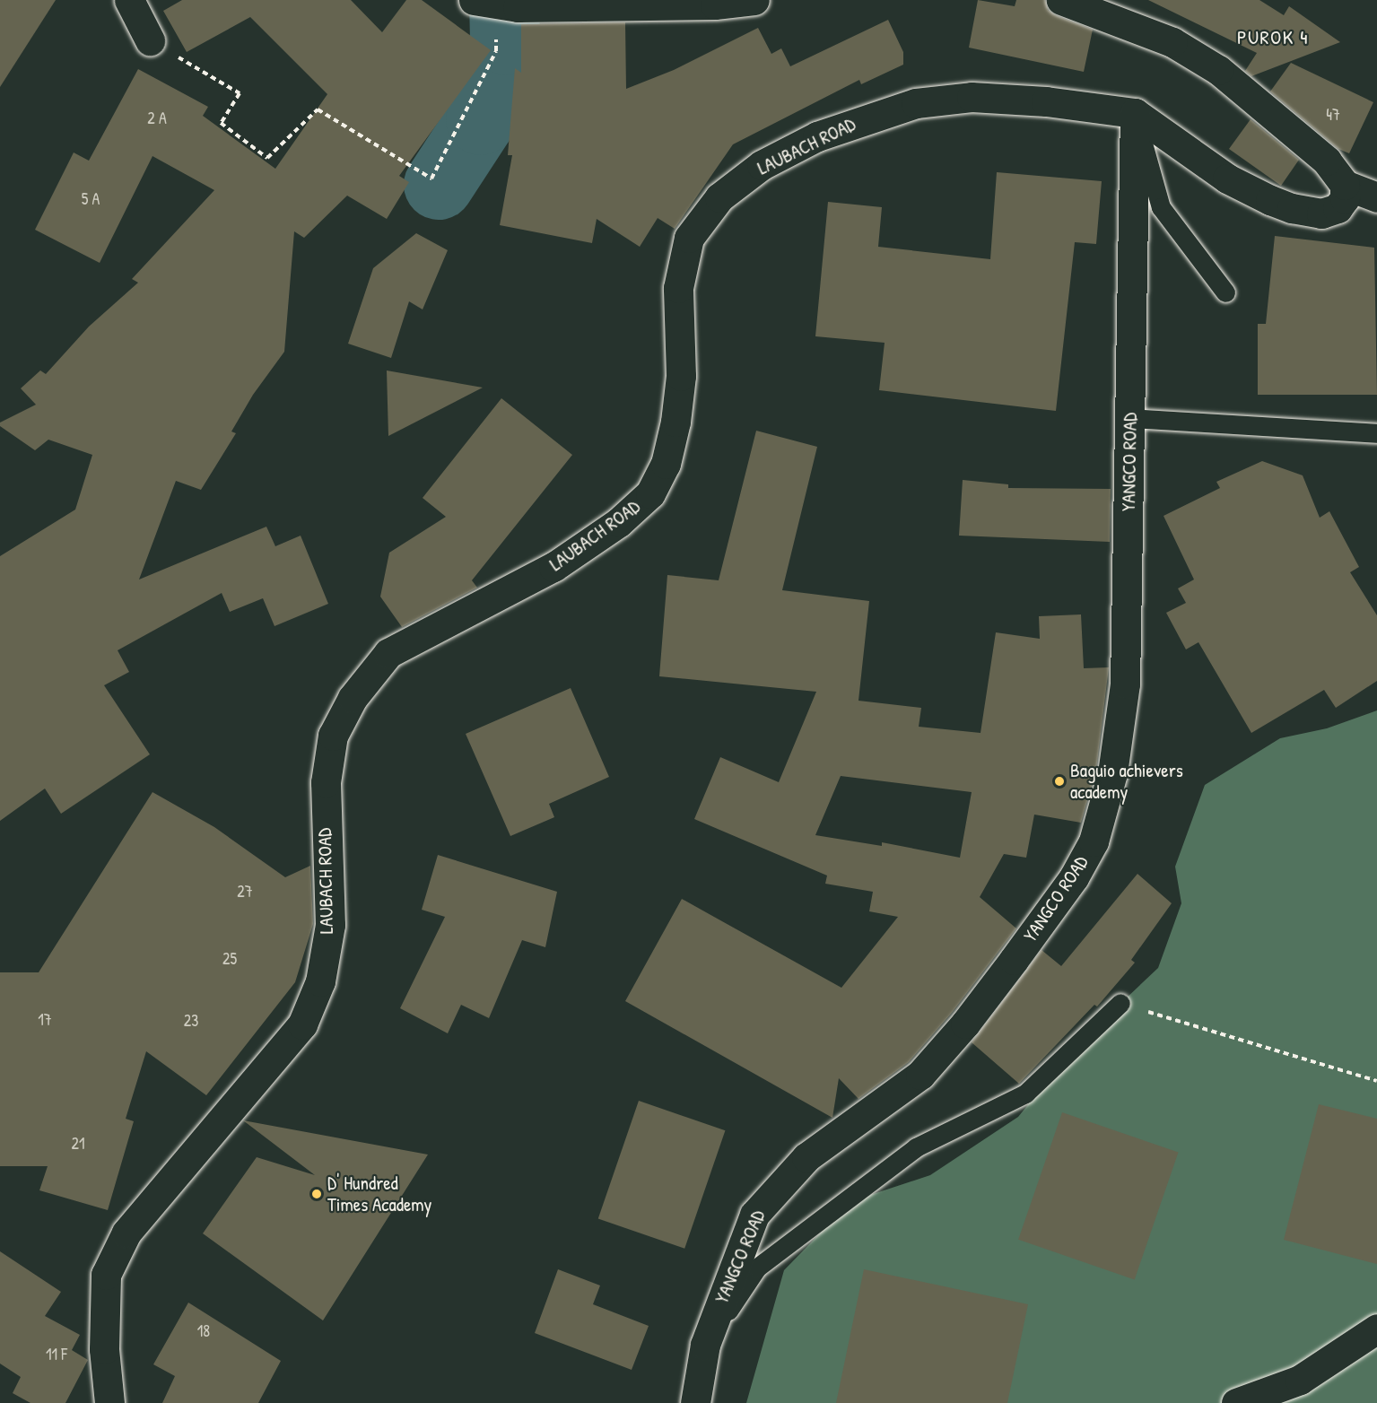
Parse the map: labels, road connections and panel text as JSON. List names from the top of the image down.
{
  "streets": {
    "street": ["LAUBACH ROAD", "YANGCO ROAD"]
  },
  "crossings": [
    ["LAUBACH ROAD", "YANGCO ROAD"]
  ],
  "districts": ["PUROK 4"],
  "places": ["Baguio achievers academy", "D' Hundred Times Academy"],
  "house_numbers": [
    "47",
    "2 A",
    "5 A",
    "27",
    "25",
    "17",
    "23",
    "21",
    "18",
    "11 F"
  ]
}
